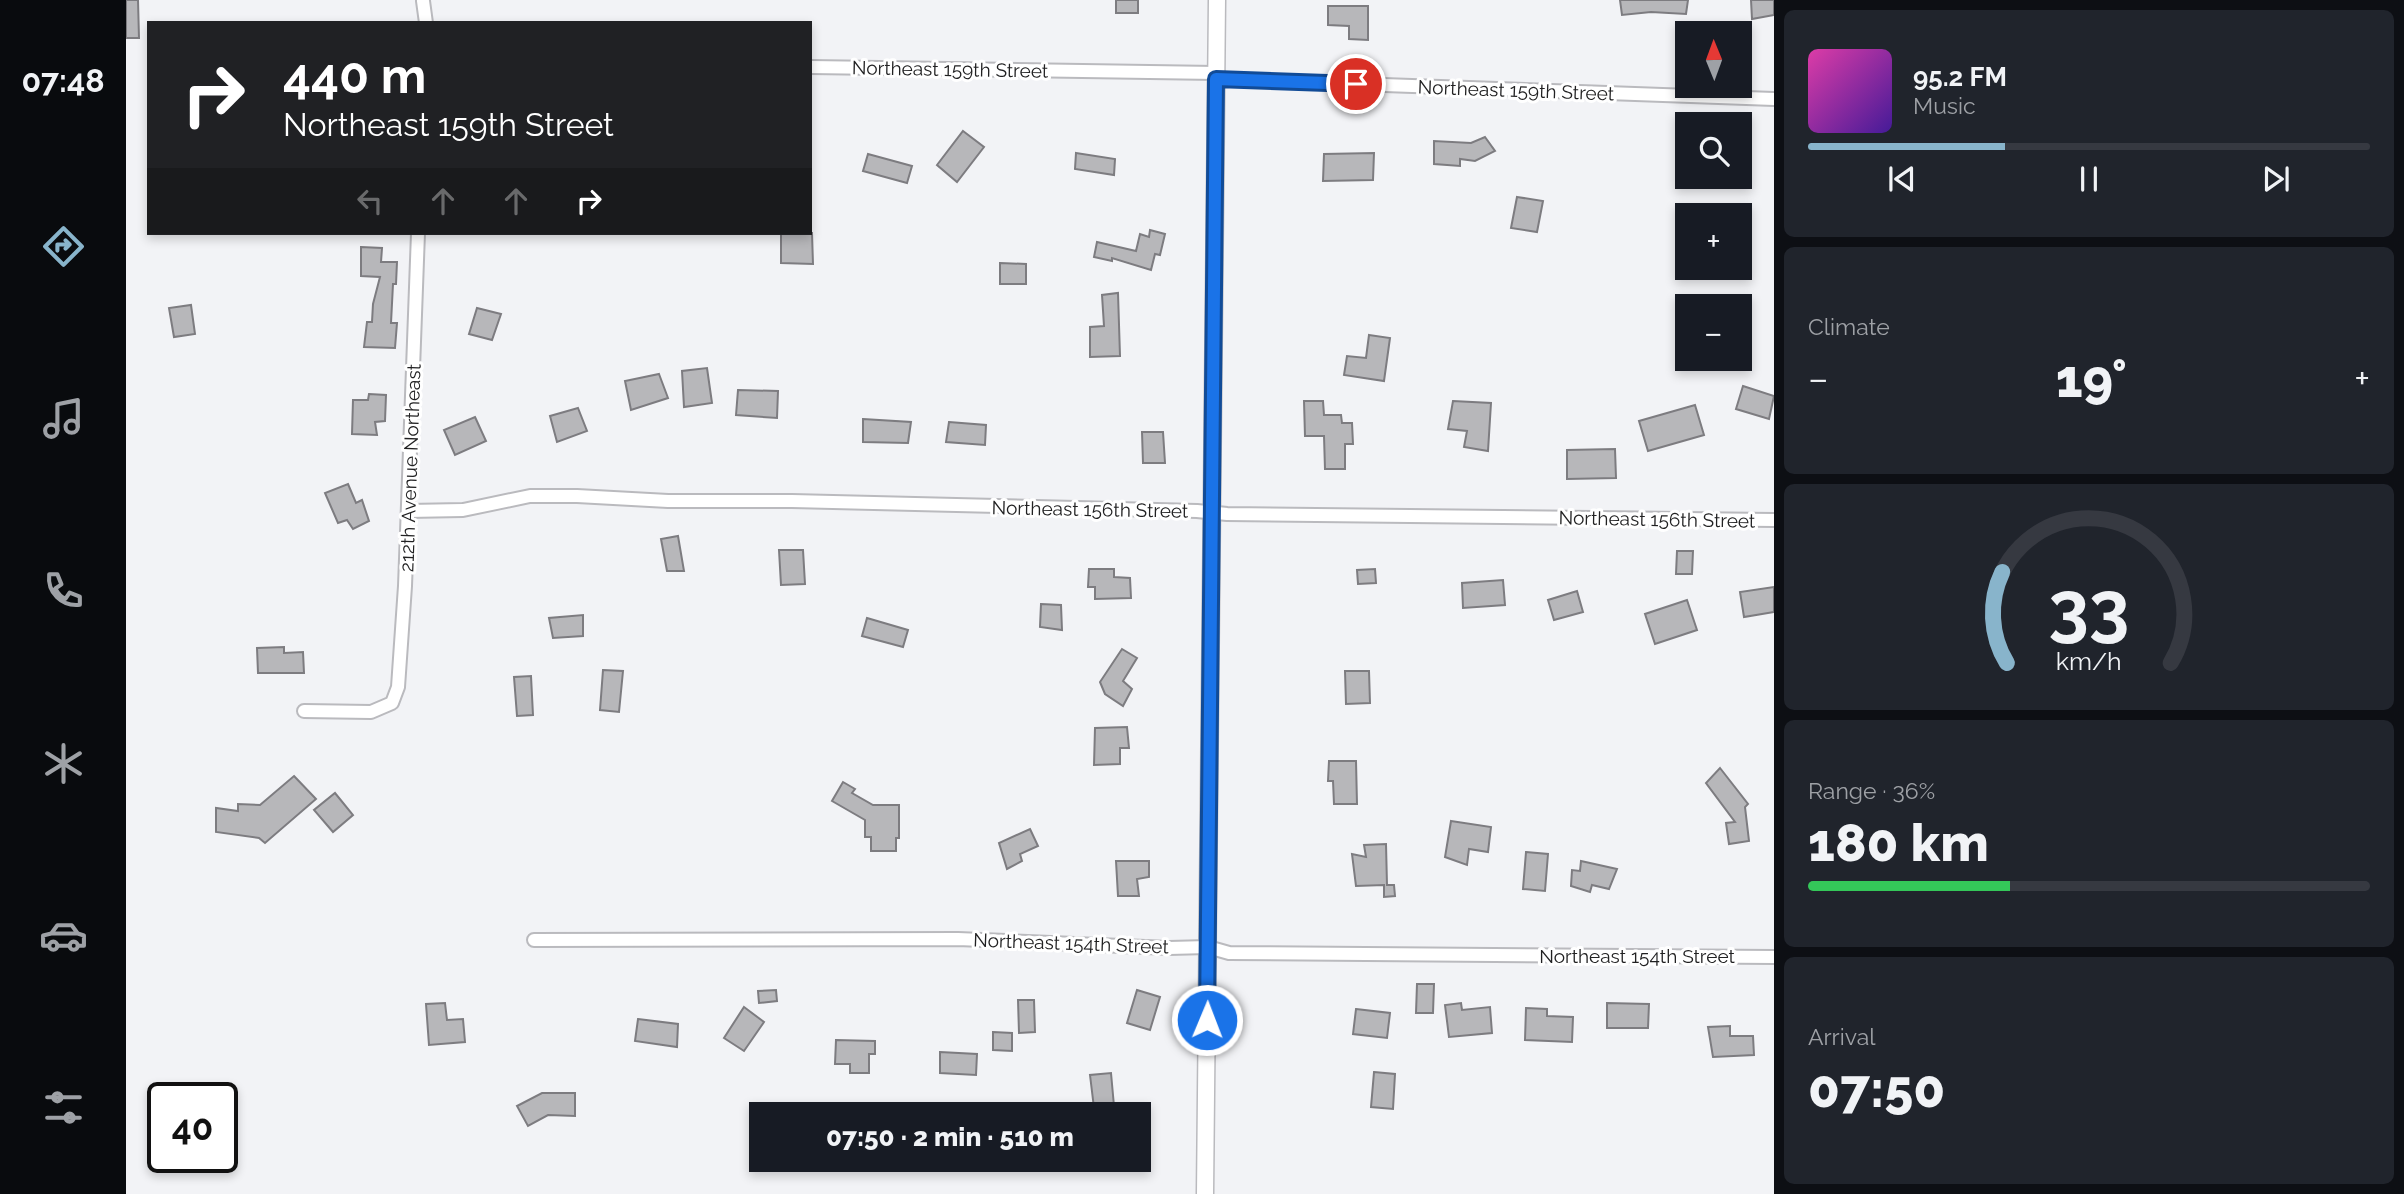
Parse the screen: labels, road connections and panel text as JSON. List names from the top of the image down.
{
  "streets": {
    "street": [
      "Northeast 159th Street",
      "212th Avenue Northeast",
      "Northeast 156th Street",
      "Northeast 154th Street"
    ]
  },
  "crossings": [
    ["212th Avenue Northeast", "Northeast 156th Street"]
  ],
  "north": "top",
  "page": {
    "tabs": "07:48",
    "map_buttons": ["+", "−"],
    "turn": ["440 m", "Northeast 159th Street"],
    "song": ["95.2 FM", "Music"],
    "tile": [
      "Climate",
      ["Range · 36%", "180 km"],
      ["Arrival", "07:50"]
    ],
    "heat": ["−", "19°", "+"],
    "limit": "40",
    "trip": "07:50 · 2 min · 510 m",
    "gauge": ["33", "km/h"]
  }
}
